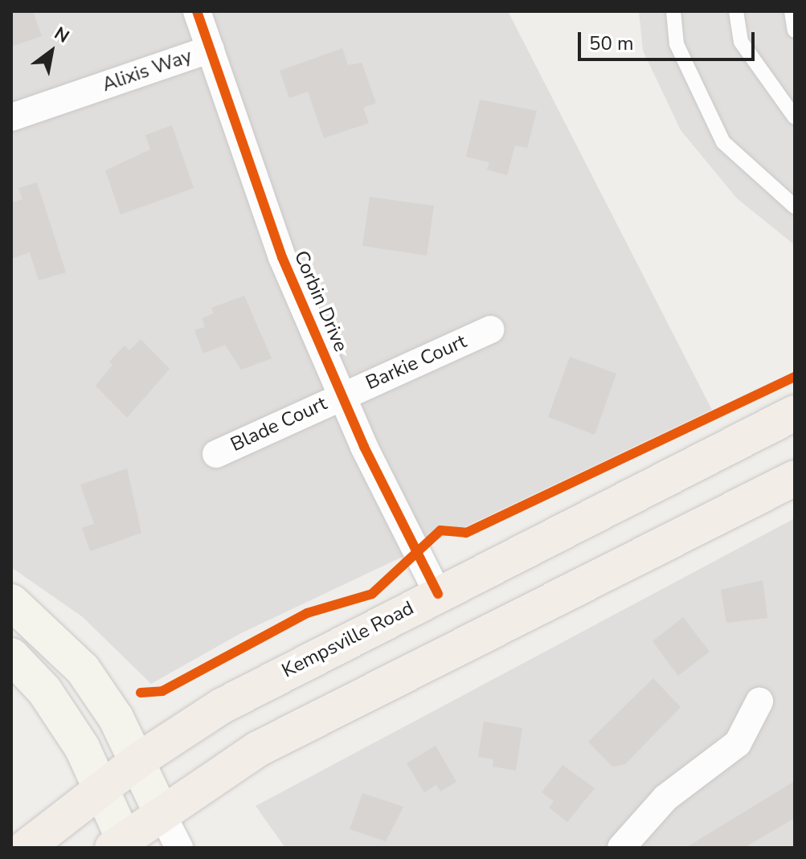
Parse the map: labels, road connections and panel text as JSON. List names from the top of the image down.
{
  "streets": {
    "main road": ["Kempsville Road"],
    "street": [
      "Alixis Way",
      "Corbin Drive",
      "Barkie Court",
      "Blade Court"
    ]
  },
  "crossings": [
    ["Alixis Way", "Corbin Drive"],
    ["Corbin Drive", "Barkie Court"],
    ["Corbin Drive", "Blade Court"],
    ["Corbin Drive", "Kempsville Road"],
    ["Barkie Court", "Blade Court"]
  ],
  "scale_bar": "50 m",
  "north": "top right"
}
